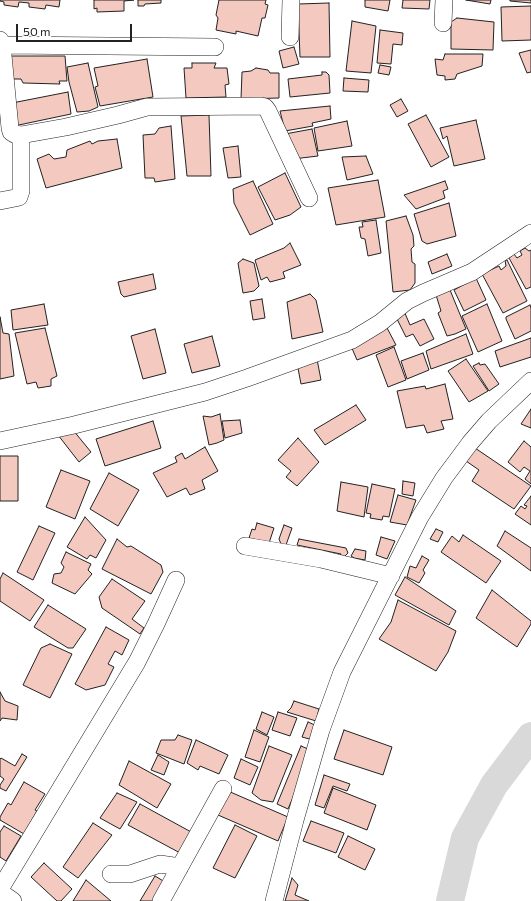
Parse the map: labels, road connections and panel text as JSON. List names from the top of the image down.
{
  "scale_bar": "50 m"
}
